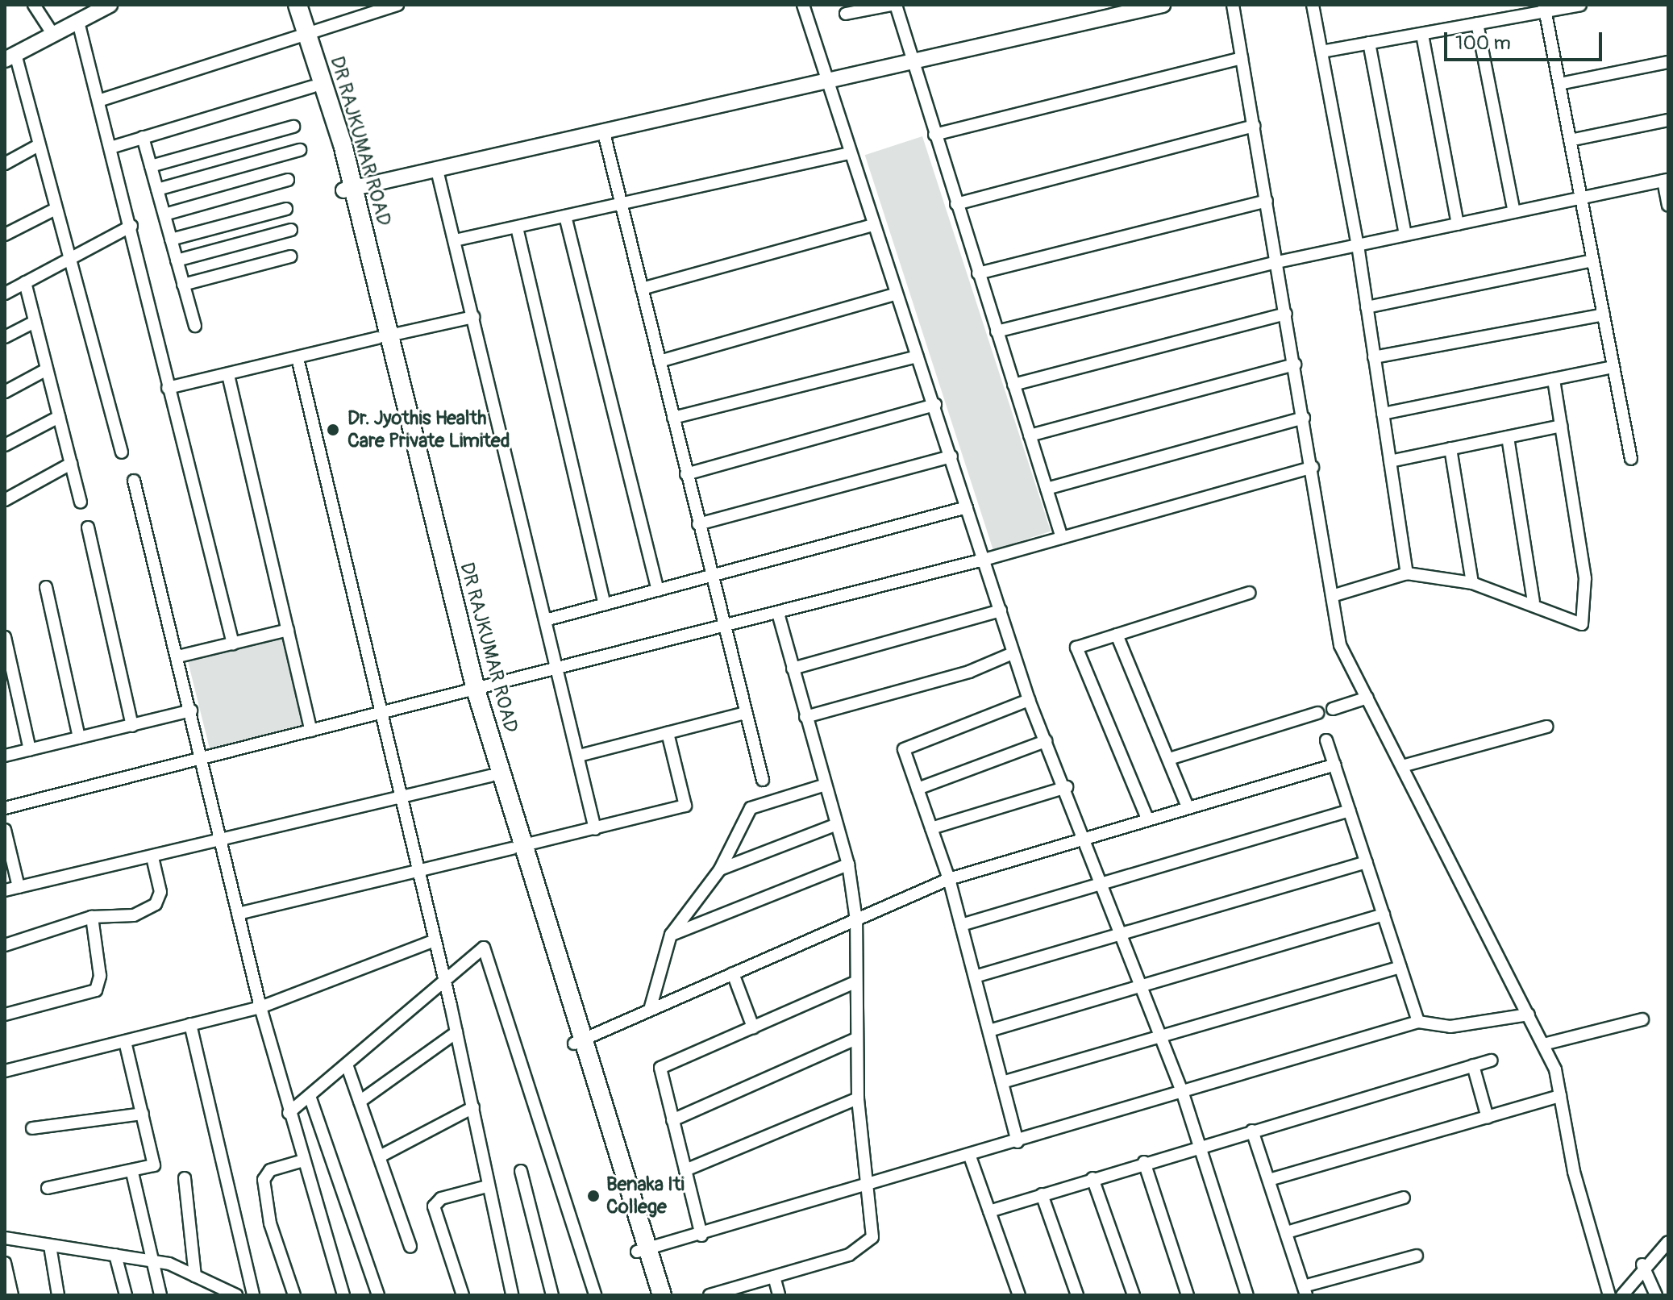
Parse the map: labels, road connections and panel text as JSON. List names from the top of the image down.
{
  "streets": {
    "main road": ["DR RAJKUMAR ROAD"]
  },
  "places": ["Dr. Jyothis Health Care Private Limited", "Benaka Iti College"],
  "scale_bar": "100 m"
}
